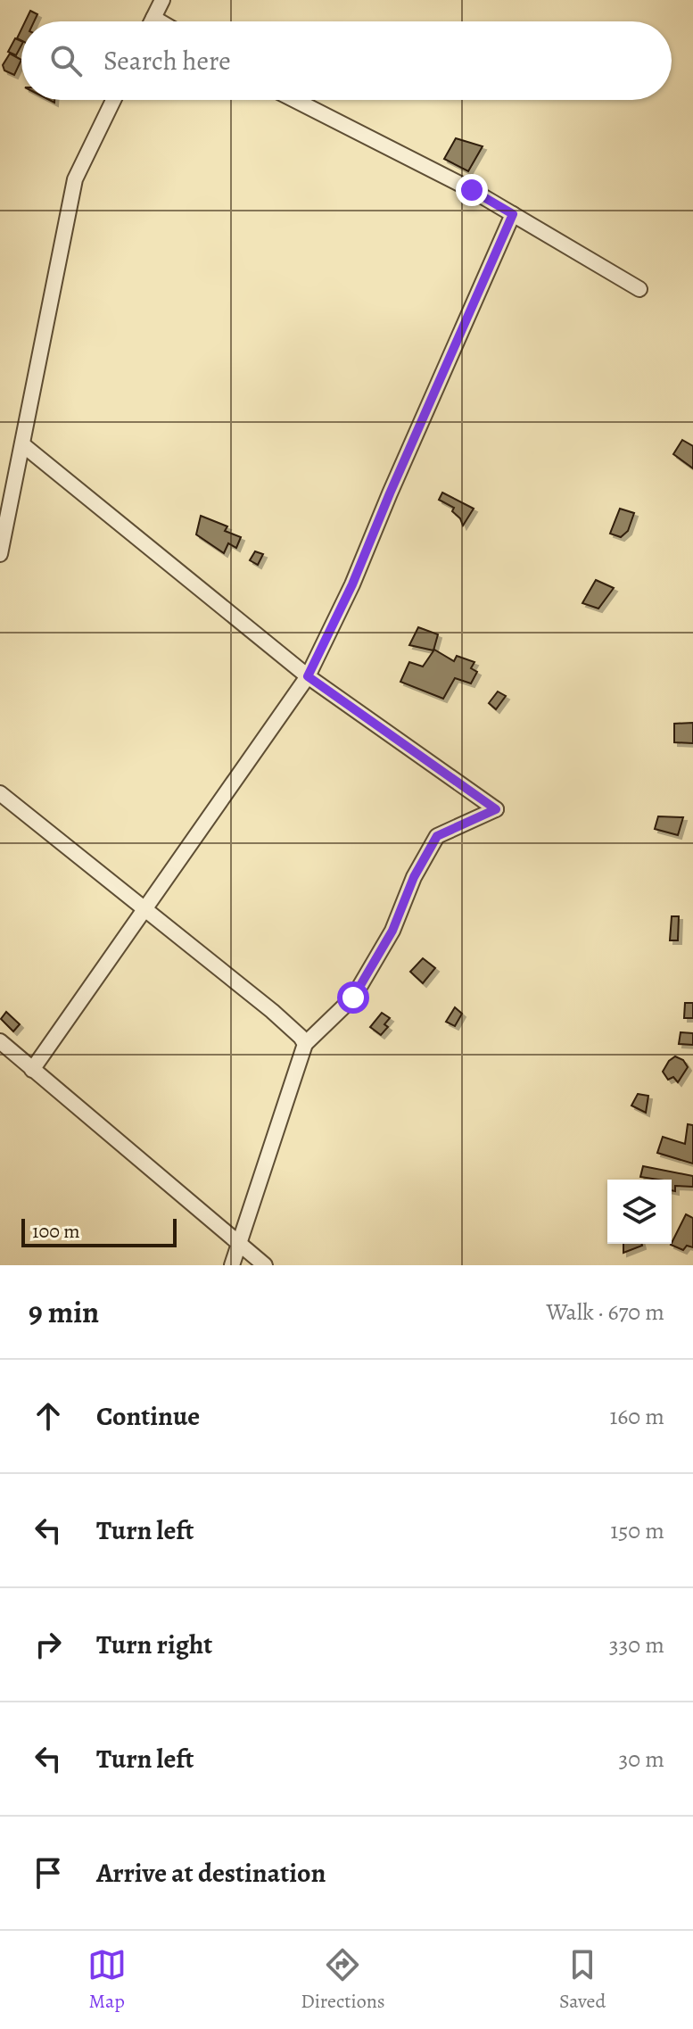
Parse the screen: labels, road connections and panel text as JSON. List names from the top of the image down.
{
  "scale_bar": "100 m",
  "page": {
    "search": "Search here",
    "scale": "100 m",
    "heading": ["9 min", "Walk · 670 m"],
    "list": [
      ["Continue", "160 m"],
      ["Turn left", "150 m"],
      ["Turn right", "330 m"],
      ["Turn left", "30 m"],
      "Arrive at destination"
    ],
    "nav": ["Map", "Directions", "Saved"]
  }
}
